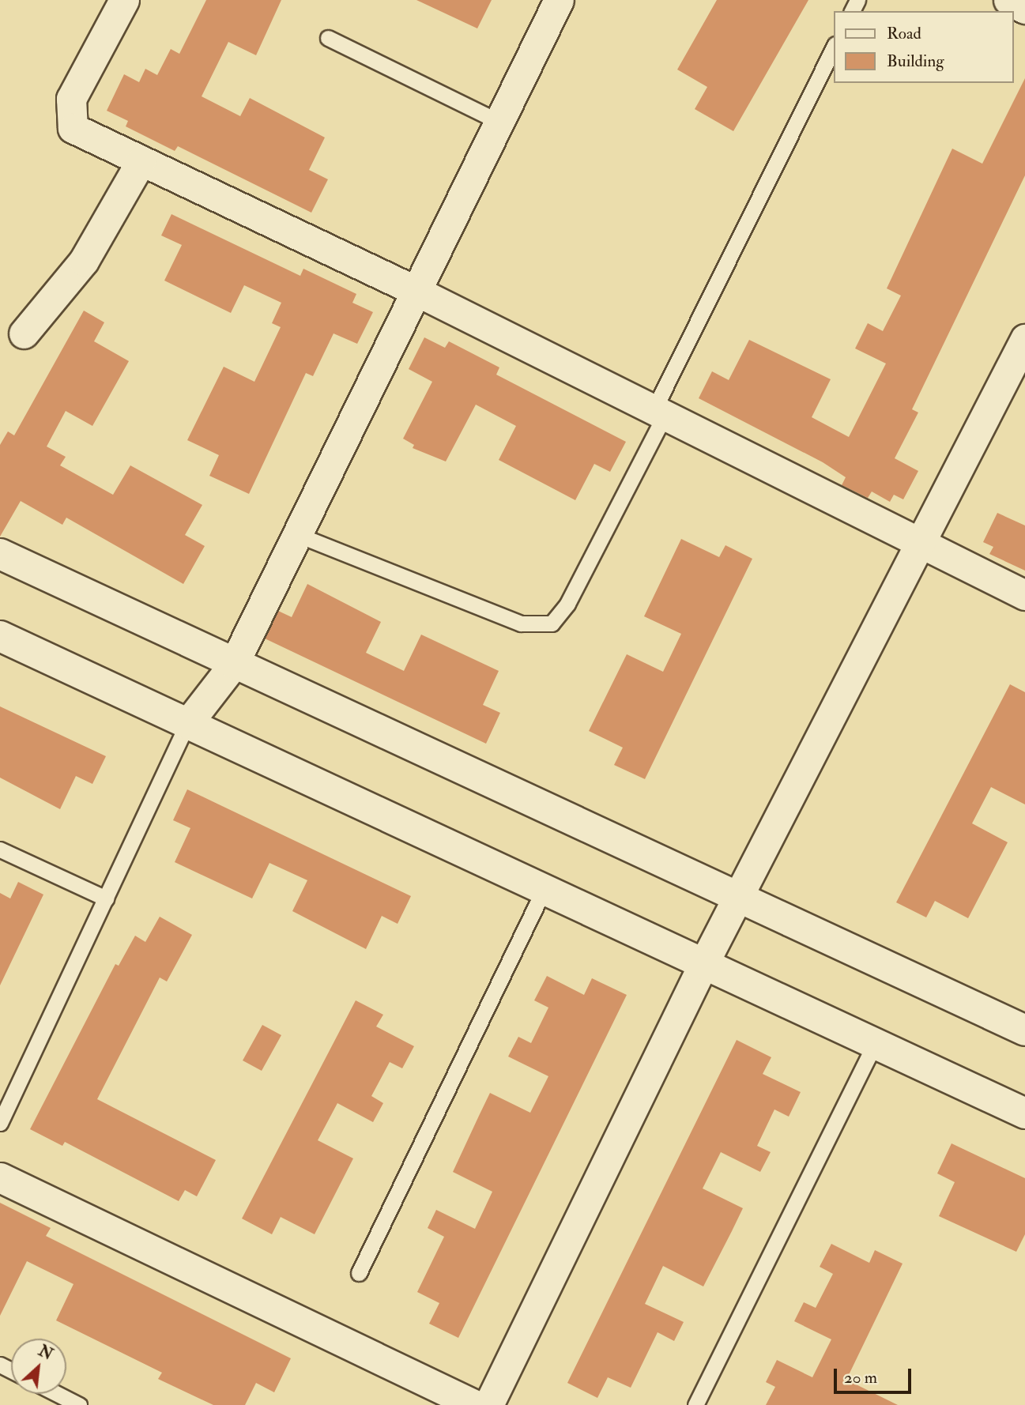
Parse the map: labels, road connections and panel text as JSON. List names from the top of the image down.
{
  "legend": ["Road", "Building"],
  "scale_bar": "20 m",
  "north": "top right"
}
